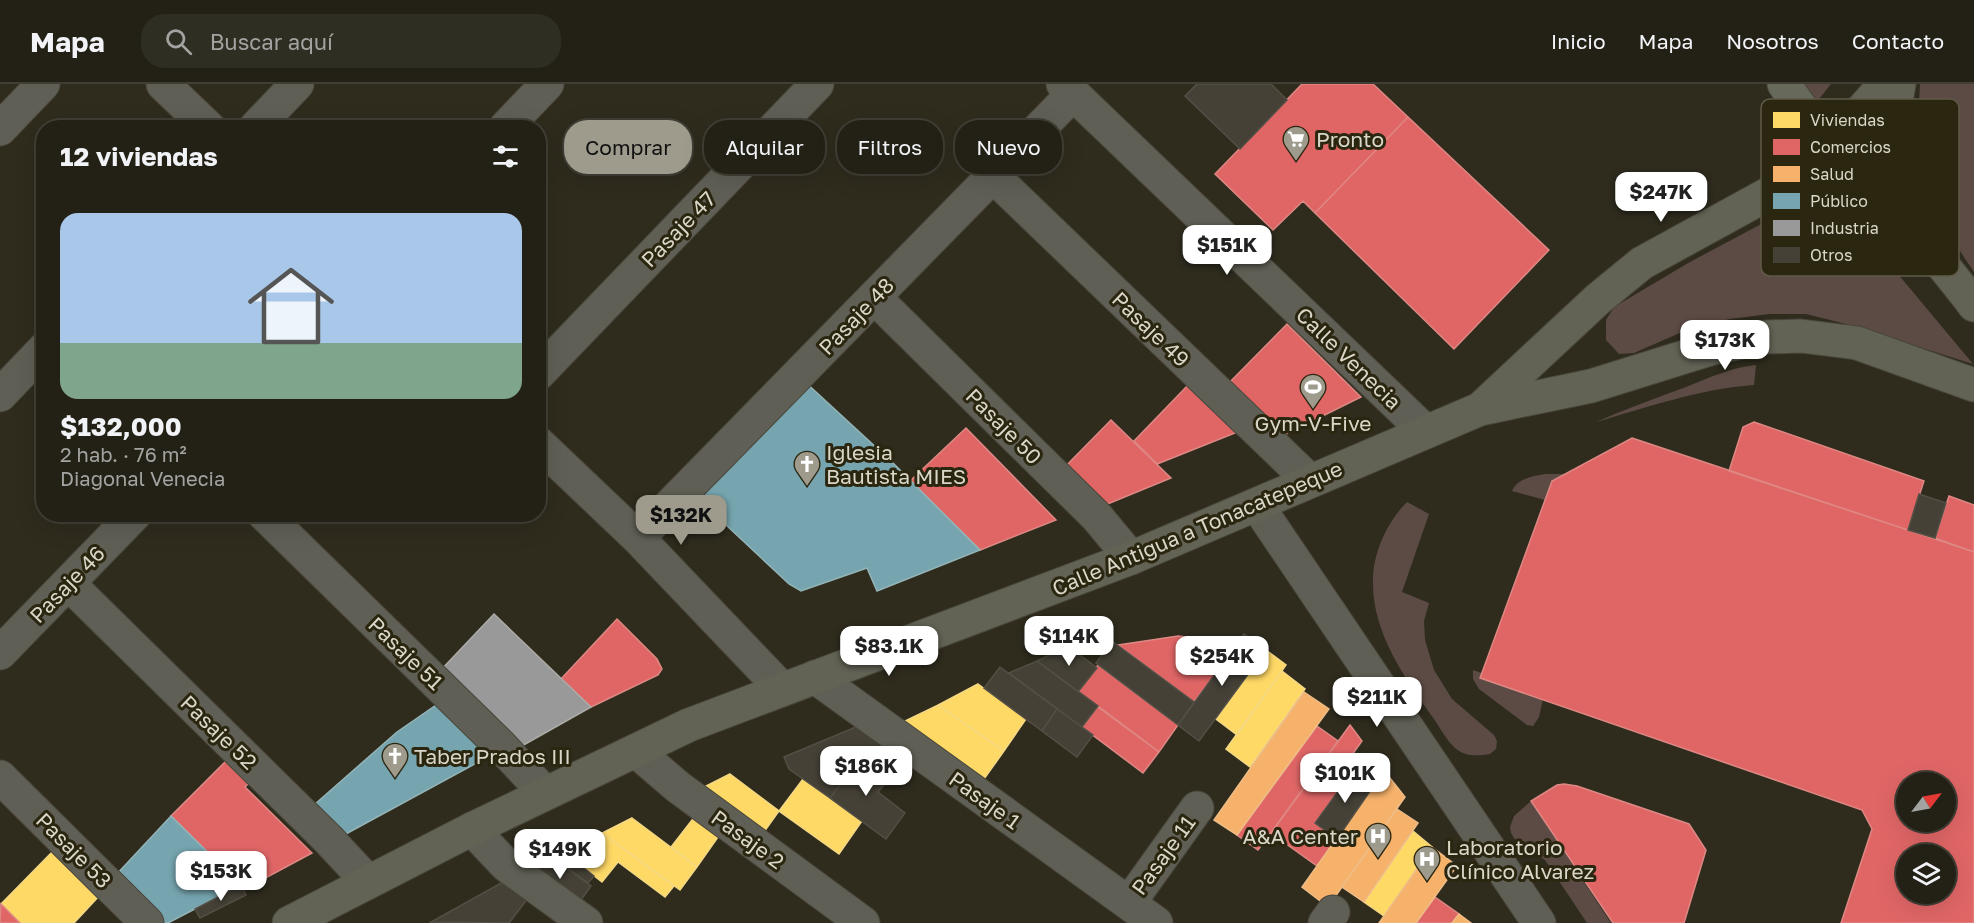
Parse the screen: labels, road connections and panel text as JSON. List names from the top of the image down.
{
  "streets": {
    "main road": ["Calle Antigua a Tonacatepeque"],
    "street": [
      "Pasaje 47",
      "Pasaje 48",
      "Pasaje 49",
      "Calle Venecia",
      "Pasaje 50",
      "Pasaje 46",
      "Pasaje 51",
      "Pasaje 52",
      "Pasaje 1",
      "Pasaje 2",
      "Pasaje 53",
      "Pasaje 11"
    ]
  },
  "crossings": [
    ["Pasaje 48", "Pasaje 49"],
    ["Pasaje 48", "Calle Venecia"],
    ["Pasaje 48", "Pasaje 50"],
    ["Pasaje 49", "Calle Antigua a Tonacatepeque"],
    ["Calle Venecia", "Calle Antigua a Tonacatepeque"],
    ["Pasaje 50", "Calle Antigua a Tonacatepeque"],
    ["Calle Antigua a Tonacatepeque", "Pasaje 51"],
    ["Calle Antigua a Tonacatepeque", "Pasaje 52"],
    ["Calle Antigua a Tonacatepeque", "Pasaje 1"],
    ["Calle Antigua a Tonacatepeque", "Pasaje 2"],
    ["Pasaje 46", "Pasaje 52"],
    ["Pasaje 1", "Pasaje 11"]
  ],
  "places": {
    "supermarket": ["Pronto"],
    "sports": ["Gym-V-Five"],
    "church": ["Iglesia Bautista MIES", "Taber Prados III"],
    "hospital": ["A&A Center", "Laboratorio Clínico Alvarez"]
  },
  "legend": [
    "Viviendas",
    "Comercios",
    "Salud",
    "Público",
    "Industria",
    "Otros"
  ],
  "north": "top right",
  "page": {
    "header": "Mapa",
    "search": "Buscar aquí",
    "nav": [
      "Inicio",
      "Mapa",
      "Nosotros",
      "Contacto"
    ],
    "chip": [
      "Comprar",
      "Alquilar",
      "Filtros",
      "Nuevo"
    ],
    "heading": "12 viviendas",
    "price": [
      "$247K",
      "$151K",
      "$173K",
      "$132K",
      "$114K",
      "$83.1K",
      "$254K",
      "$211K",
      "$186K",
      "$101K",
      "$149K",
      "$153K"
    ],
    "list": [
      {
        "name": "$132,000",
        "note": "2 hab. · 76 m² · Diagonal Venecia"
      }
    ]
  }
}
